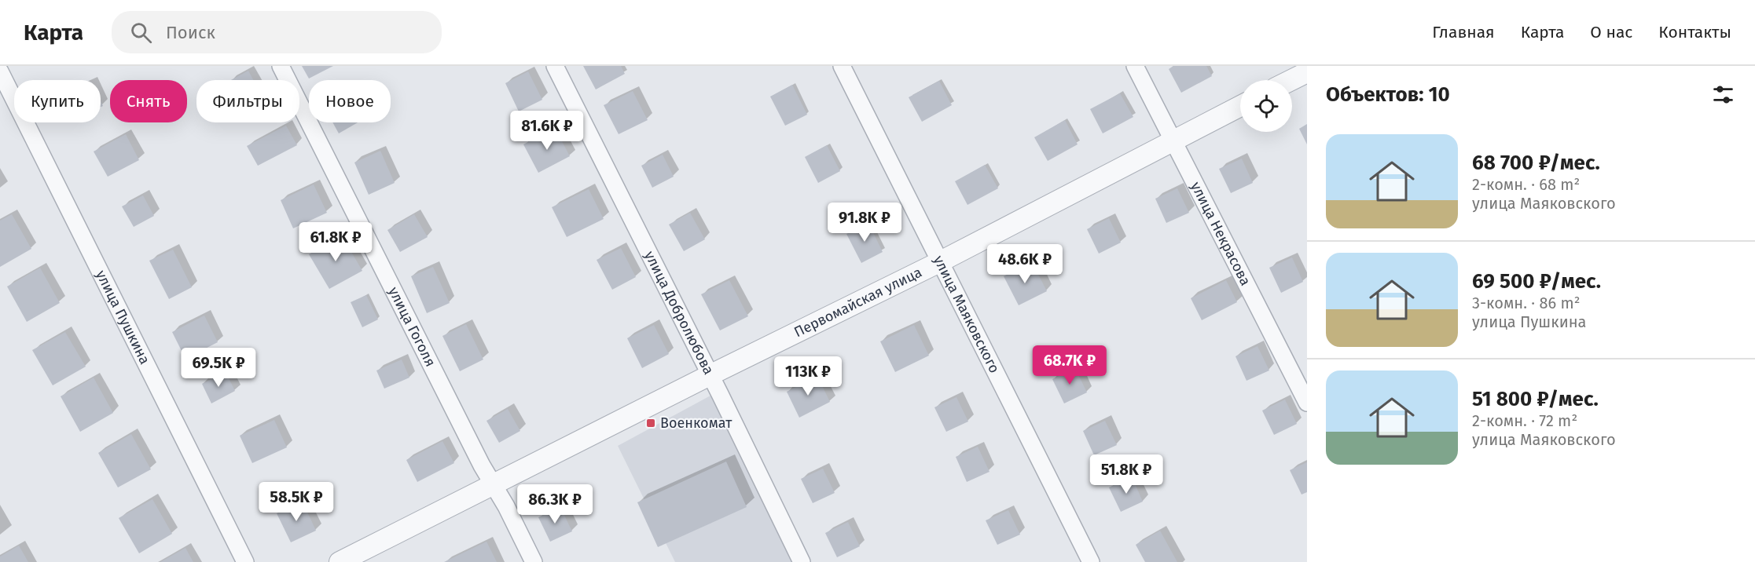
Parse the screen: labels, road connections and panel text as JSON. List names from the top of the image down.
{
  "streets": {
    "street": [
      "улица Некрасова",
      "Первомайская улица",
      "улица Добролюбова",
      "улица Маяковского",
      "улица Пушкина",
      "улица Гоголя"
    ]
  },
  "crossings": [
    ["улица Некрасова", "Первомайская улица"],
    ["Первомайская улица", "улица Добролюбова"],
    ["Первомайская улица", "улица Маяковского"],
    ["Первомайская улица", "улица Гоголя"]
  ],
  "places": {
    "transit": ["Военкомат"]
  },
  "page": {
    "header": "Карта",
    "search": "Поиск",
    "nav": [
      "Главная",
      "Карта",
      "О нас",
      "Контакты"
    ],
    "heading": "Объектов: 10",
    "chip": [
      "Купить",
      "Снять",
      "Фильтры",
      "Новое"
    ],
    "price": [
      "81.6K ₽",
      "91.8K ₽",
      "61.8K ₽",
      "48.6K ₽",
      "68.7K ₽",
      "69.5K ₽",
      "113K ₽",
      "51.8K ₽",
      "58.5K ₽",
      "86.3K ₽"
    ],
    "list": [
      {
        "name": "68 700 ₽/мес.",
        "note": "2-комн. · 68 m² · улица Маяковского"
      },
      {
        "name": "69 500 ₽/мес.",
        "note": "3-комн. · 86 m² · улица Пушкина"
      },
      {
        "name": "51 800 ₽/мес.",
        "note": "2-комн. · 72 m² · улица Маяковского"
      }
    ]
  }
}
